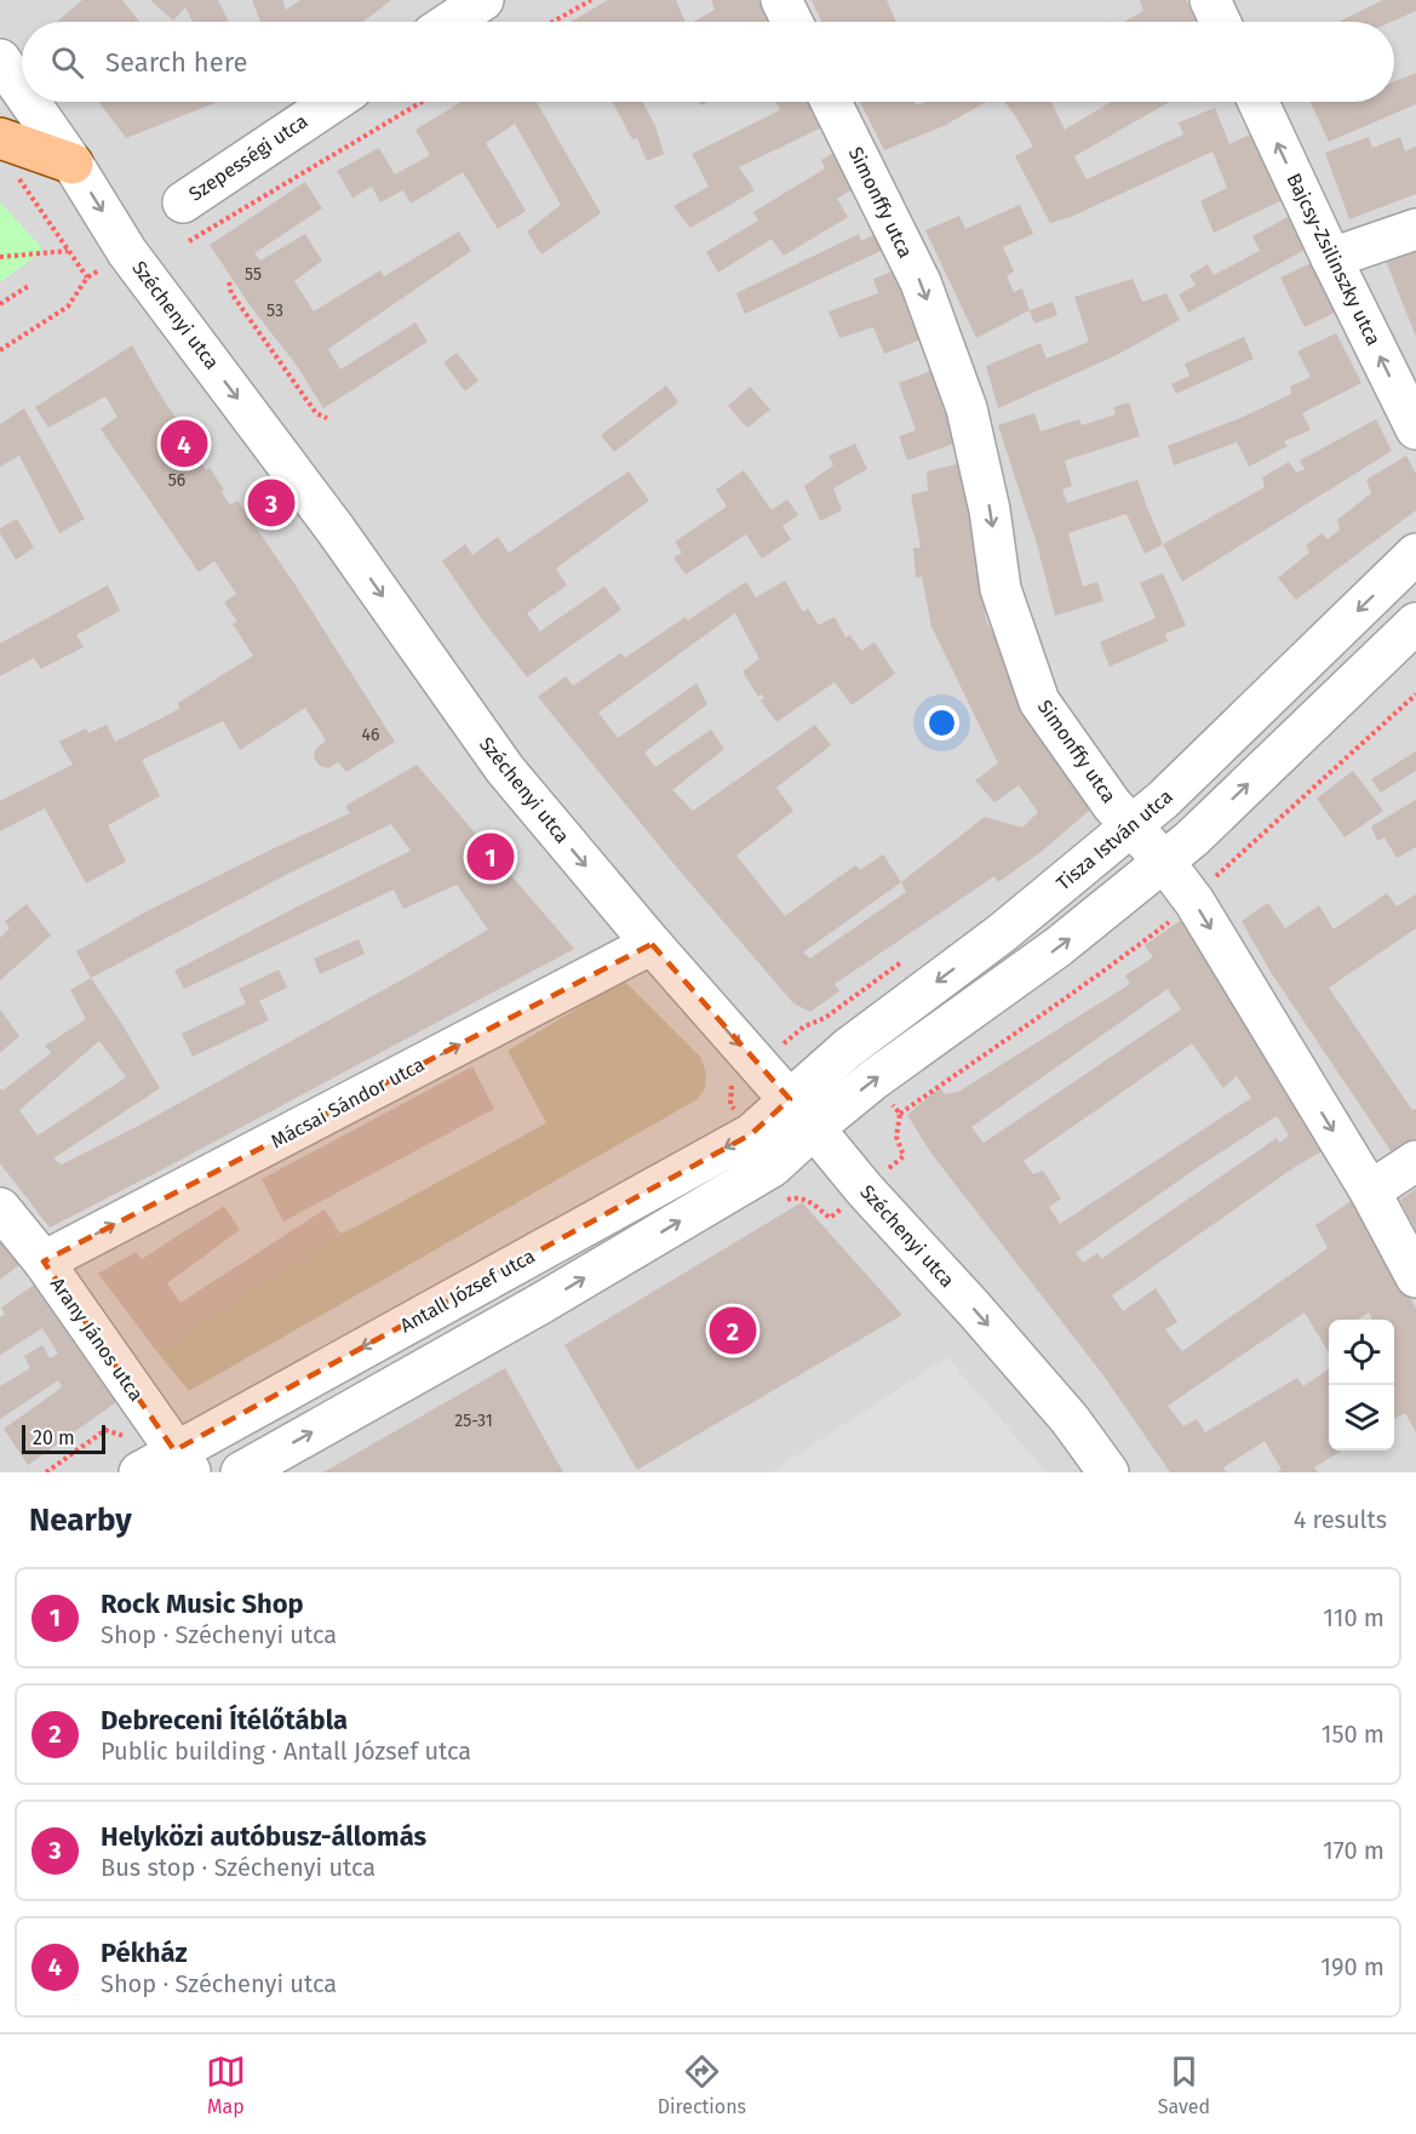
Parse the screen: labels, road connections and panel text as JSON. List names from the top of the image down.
{
  "streets": {
    "street": [
      "Szepességi utca",
      "Simonffy utca",
      "Bajcsy-Zsilinszky utca",
      "Széchenyi utca",
      "Tisza István utca",
      "Mácsai Sándor utca",
      "Antall József utca",
      "Arany János utca"
    ]
  },
  "crossings": [
    ["Simonffy utca", "Tisza István utca"],
    ["Széchenyi utca", "Tisza István utca"],
    ["Széchenyi utca", "Mácsai Sándor utca"],
    ["Széchenyi utca", "Antall József utca"],
    ["Tisza István utca", "Antall József utca"],
    ["Mácsai Sándor utca", "Arany János utca"],
    ["Antall József utca", "Arany János utca"]
  ],
  "one_way": ["Simonffy utca", "Bajcsy-Zsilinszky utca", "Széchenyi utca"],
  "house_numbers": [
    "55",
    "53",
    "56",
    "46",
    "25-31"
  ],
  "scale_bar": "20 m",
  "page": {
    "search": "Search here",
    "pins": [
      "4",
      "3",
      "1",
      "2"
    ],
    "scale": "20 m",
    "heading": ["Nearby", "4 results"],
    "list": [
      {
        "mark": "1",
        "name": "Rock Music Shop",
        "note": "Shop · Széchenyi utca",
        "value": "110 m"
      },
      {
        "mark": "2",
        "name": "Debreceni Ítélőtábla",
        "note": "Public building · Antall József utca",
        "value": "150 m"
      },
      {
        "mark": "3",
        "name": "Helyközi autóbusz-állomás",
        "note": "Bus stop · Széchenyi utca",
        "value": "170 m"
      },
      {
        "mark": "4",
        "name": "Pékház",
        "note": "Shop · Széchenyi utca",
        "value": "190 m"
      }
    ],
    "nav": ["Map", "Directions", "Saved"]
  }
}
